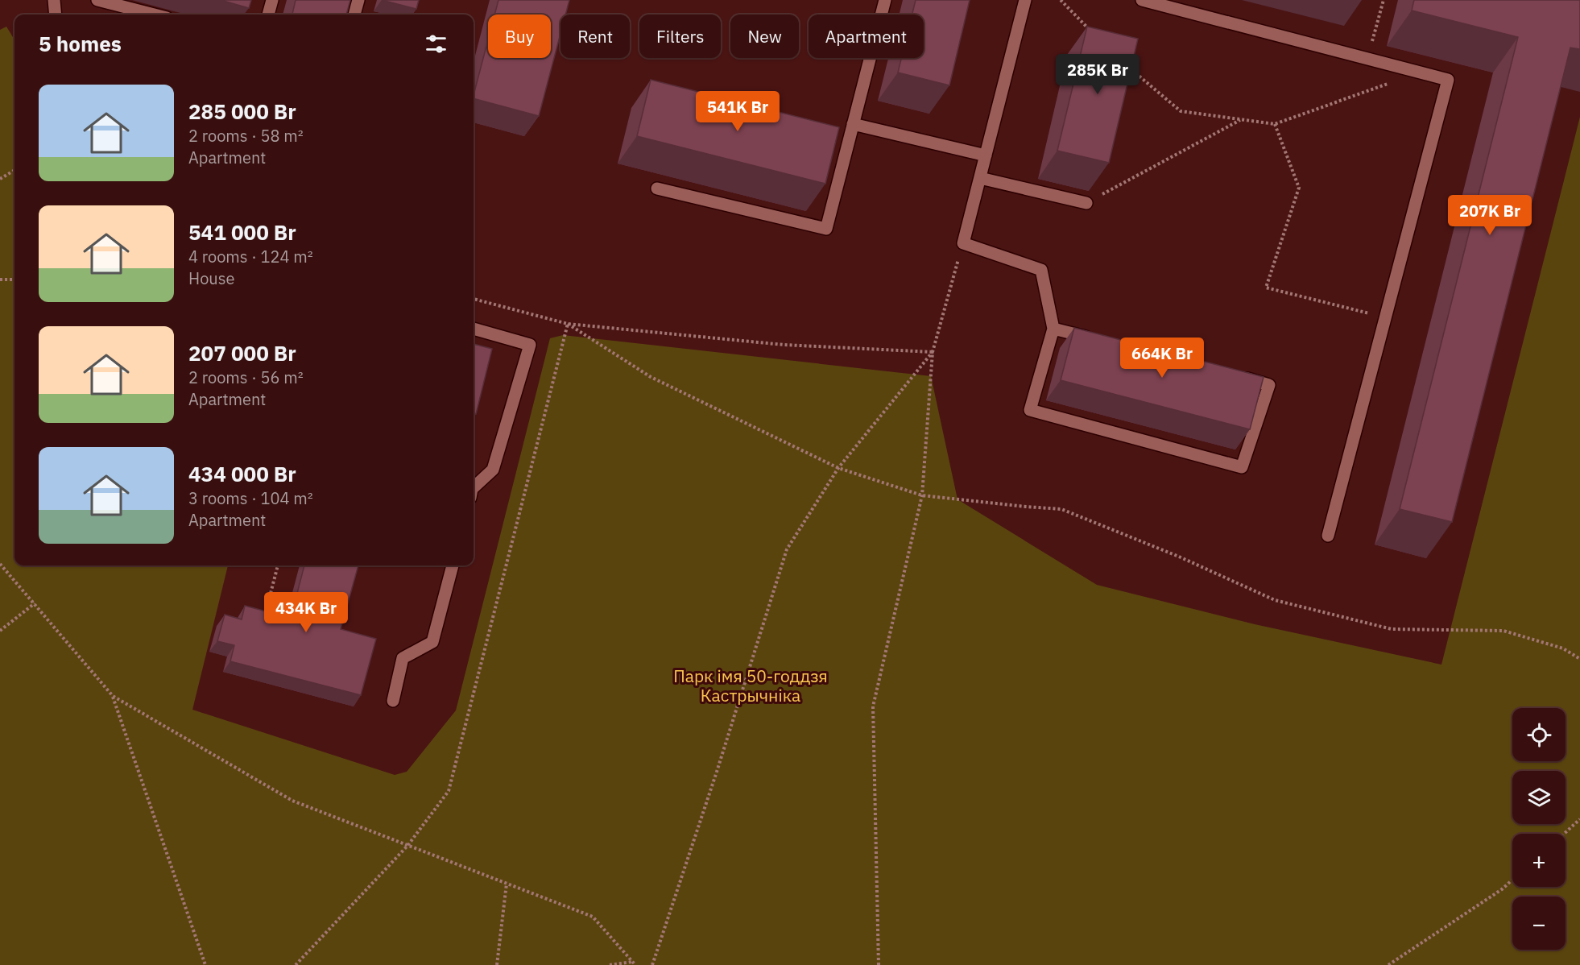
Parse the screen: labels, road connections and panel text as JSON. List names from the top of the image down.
{
  "parks": ["Парк імя 50-годдзя Кастрычніка"],
  "page": {
    "chip": [
      "Buy",
      "Rent",
      "Filters",
      "New",
      "Apartment"
    ],
    "heading": "5 homes",
    "price": [
      "285K Br",
      "541K Br",
      "207K Br",
      "664K Br",
      "434K Br"
    ],
    "list": [
      {
        "name": "285 000 Br",
        "note": "2 rooms · 58 m² · Apartment"
      },
      {
        "name": "541 000 Br",
        "note": "4 rooms · 124 m² · House"
      },
      {
        "name": "207 000 Br",
        "note": "2 rooms · 56 m² · Apartment"
      },
      {
        "name": "434 000 Br",
        "note": "3 rooms · 104 m² · Apartment"
      }
    ],
    "map_buttons": ["+", "−"]
  }
}
